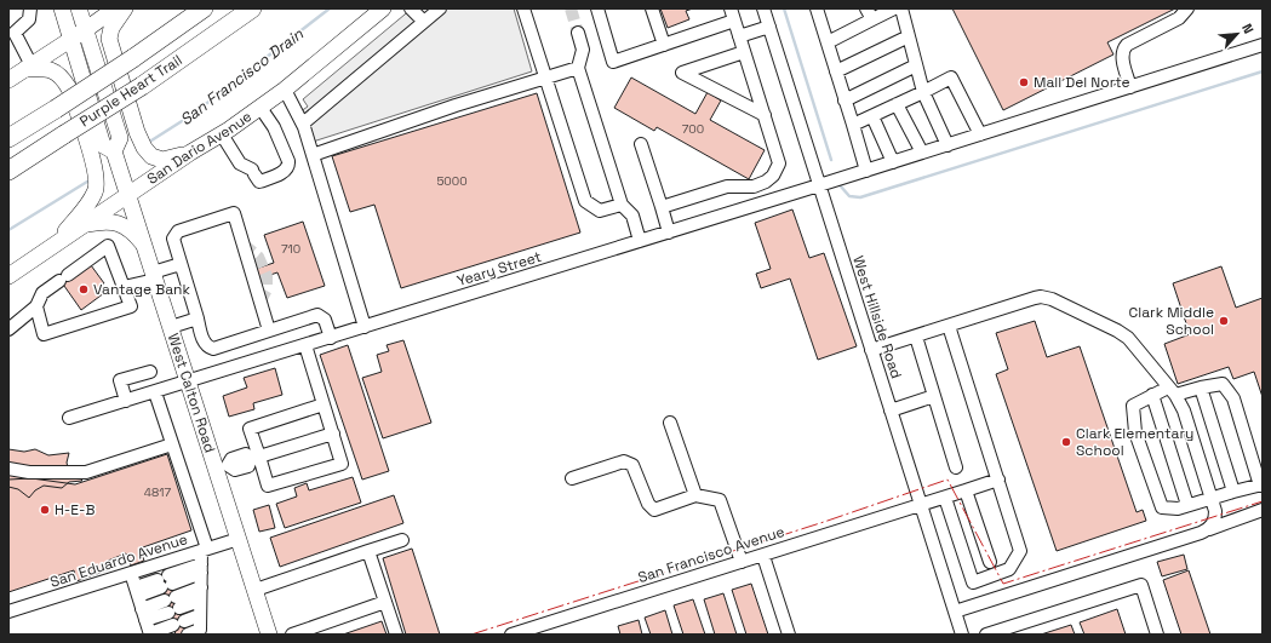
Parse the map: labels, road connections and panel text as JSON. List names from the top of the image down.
{
  "streets": {
    "highway": ["Purple Heart Trail"],
    "main road": ["San Dario Avenue", "West Calton Road"],
    "street": [
      "Yeary Street",
      "West Hillside Road",
      "San Francisco Avenue",
      "San Eduardo Avenue"
    ]
  },
  "crossings": [
    ["San Dario Avenue", "West Calton Road"],
    ["Yeary Street", "West Hillside Road"],
    ["Yeary Street", "West Calton Road"],
    ["West Hillside Road", "San Francisco Avenue"],
    ["West Calton Road", "San Eduardo Avenue"]
  ],
  "water": ["San Francisco Drain"],
  "places": [
    "Mall Del Norte",
    "Vantage Bank",
    "Clark Middle School",
    "Clark Elementary School",
    "H-E-B"
  ],
  "house_numbers": [
    "700",
    "5000",
    "710",
    "4817"
  ],
  "north": "top right"
}
